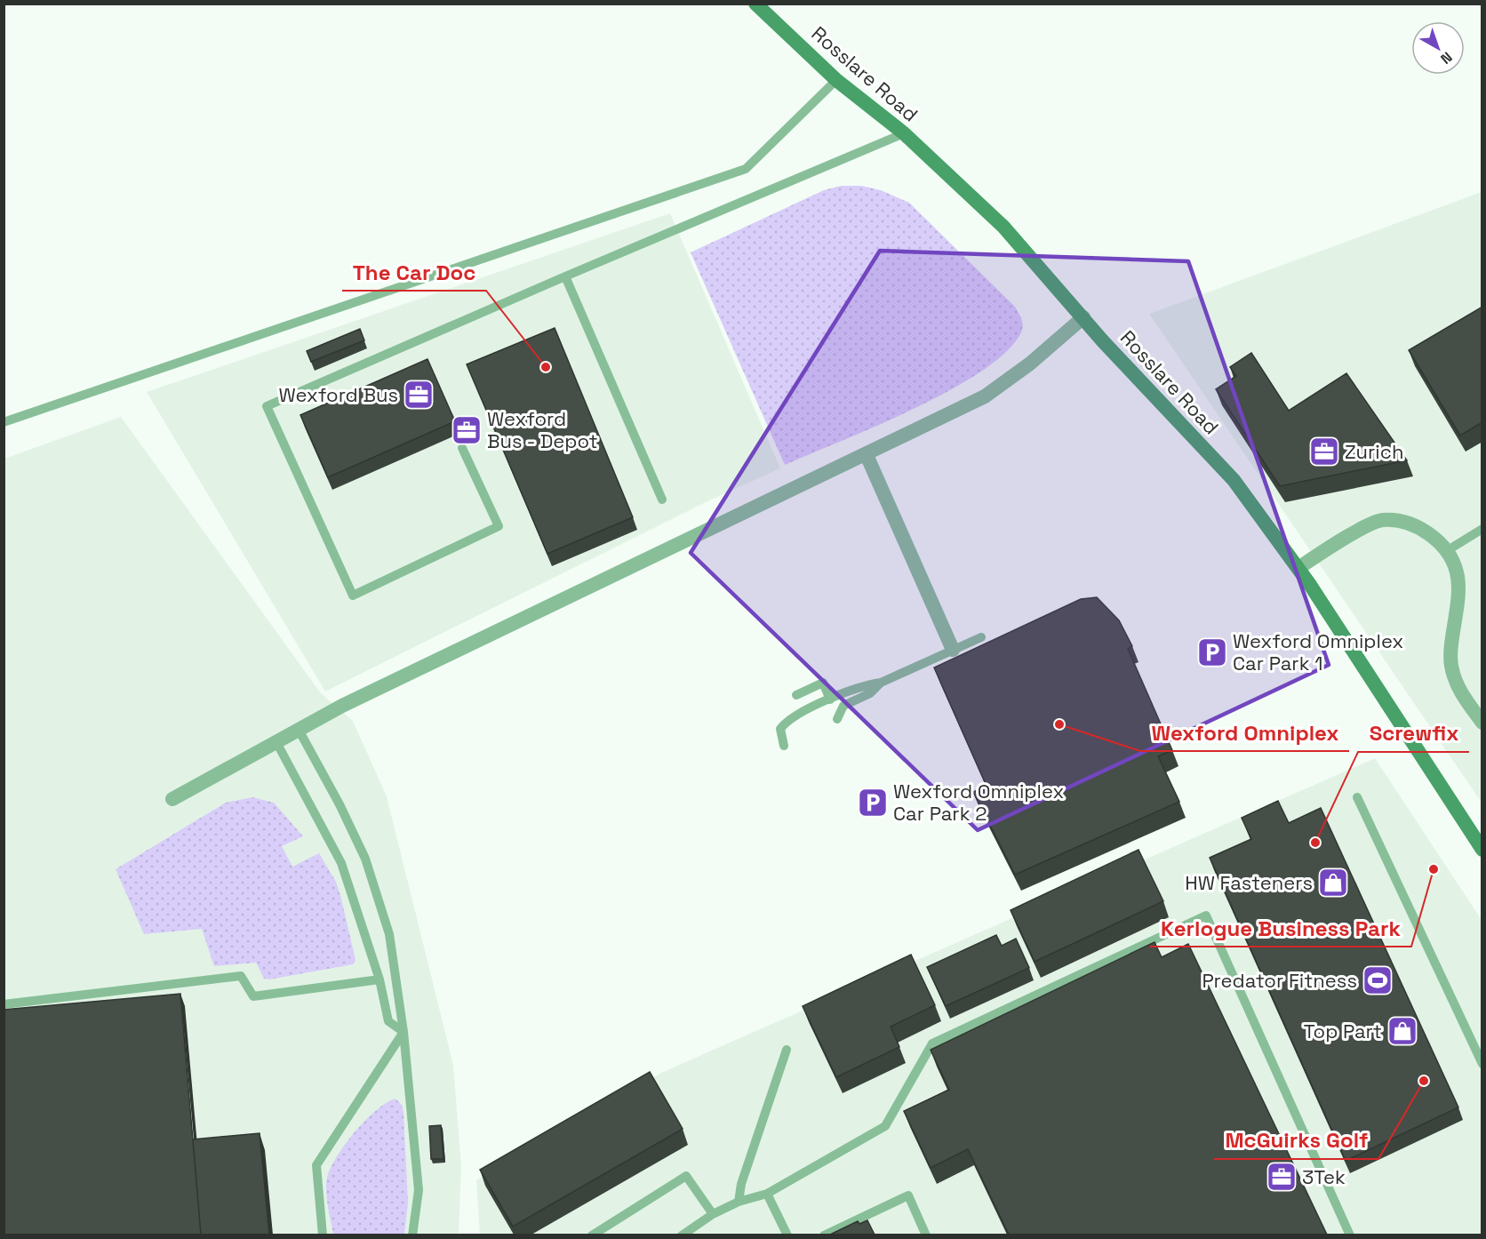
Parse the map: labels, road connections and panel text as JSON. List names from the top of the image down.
{
  "streets": {
    "main road": ["Rosslare Road"]
  },
  "places": {
    "other": [
      "The Car Doc",
      "Wexford Omniplex",
      "Screwfix",
      "Kerlogue Business Park",
      "McGuirks Golf"
    ],
    "office": [
      "Wexford Bus",
      "Wexford Bus - Depot",
      "Zurich",
      "3Tek"
    ],
    "parking": ["Wexford Omniplex Car Park 1", "Wexford Omniplex Car Park 2"],
    "shop": ["HW Fasteners", "Top Part"],
    "sports": ["Predator Fitness"]
  },
  "north": "bottom right"
}
